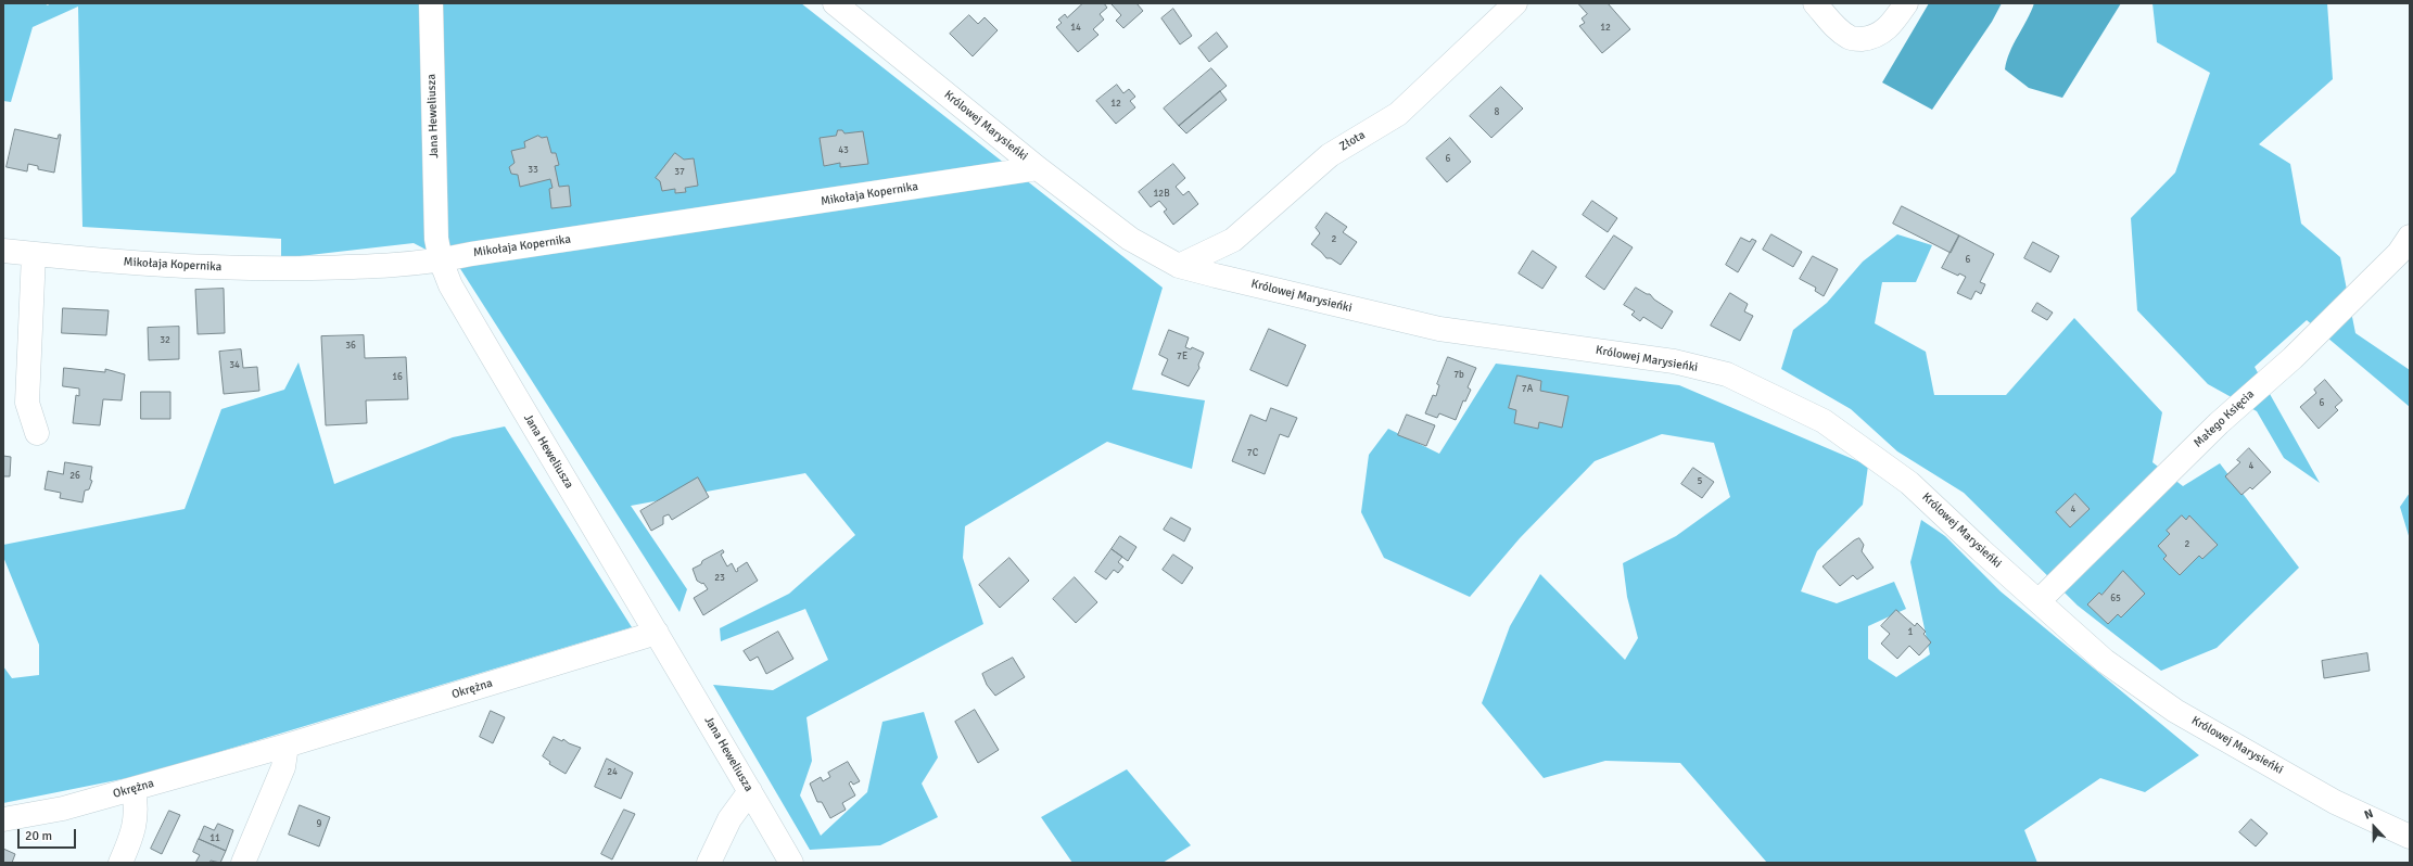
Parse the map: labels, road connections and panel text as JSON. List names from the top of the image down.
{
  "streets": {
    "street": [
      "Jana Heweliusza",
      "Królowej Marysieńki",
      "Złota",
      "Mikołaja Kopernika",
      "Małego Księcia",
      "Okrężna"
    ]
  },
  "crossings": [
    ["Jana Heweliusza", "Mikołaja Kopernika"],
    ["Jana Heweliusza", "Okrężna"],
    ["Królowej Marysieńki", "Złota"],
    ["Królowej Marysieńki", "Mikołaja Kopernika"],
    ["Królowej Marysieńki", "Małego Księcia"]
  ],
  "house_numbers": [
    "14",
    "12",
    "12",
    "8",
    "43",
    "6",
    "33",
    "37",
    "12B",
    "2",
    "6",
    "32",
    "36",
    "7E",
    "34",
    "7b",
    "16",
    "7A",
    "6",
    "7C",
    "4",
    "26",
    "5",
    "4",
    "2",
    "23",
    "65",
    "1",
    "24",
    "9",
    "11"
  ],
  "scale_bar": "20 m",
  "north": "top"
}
